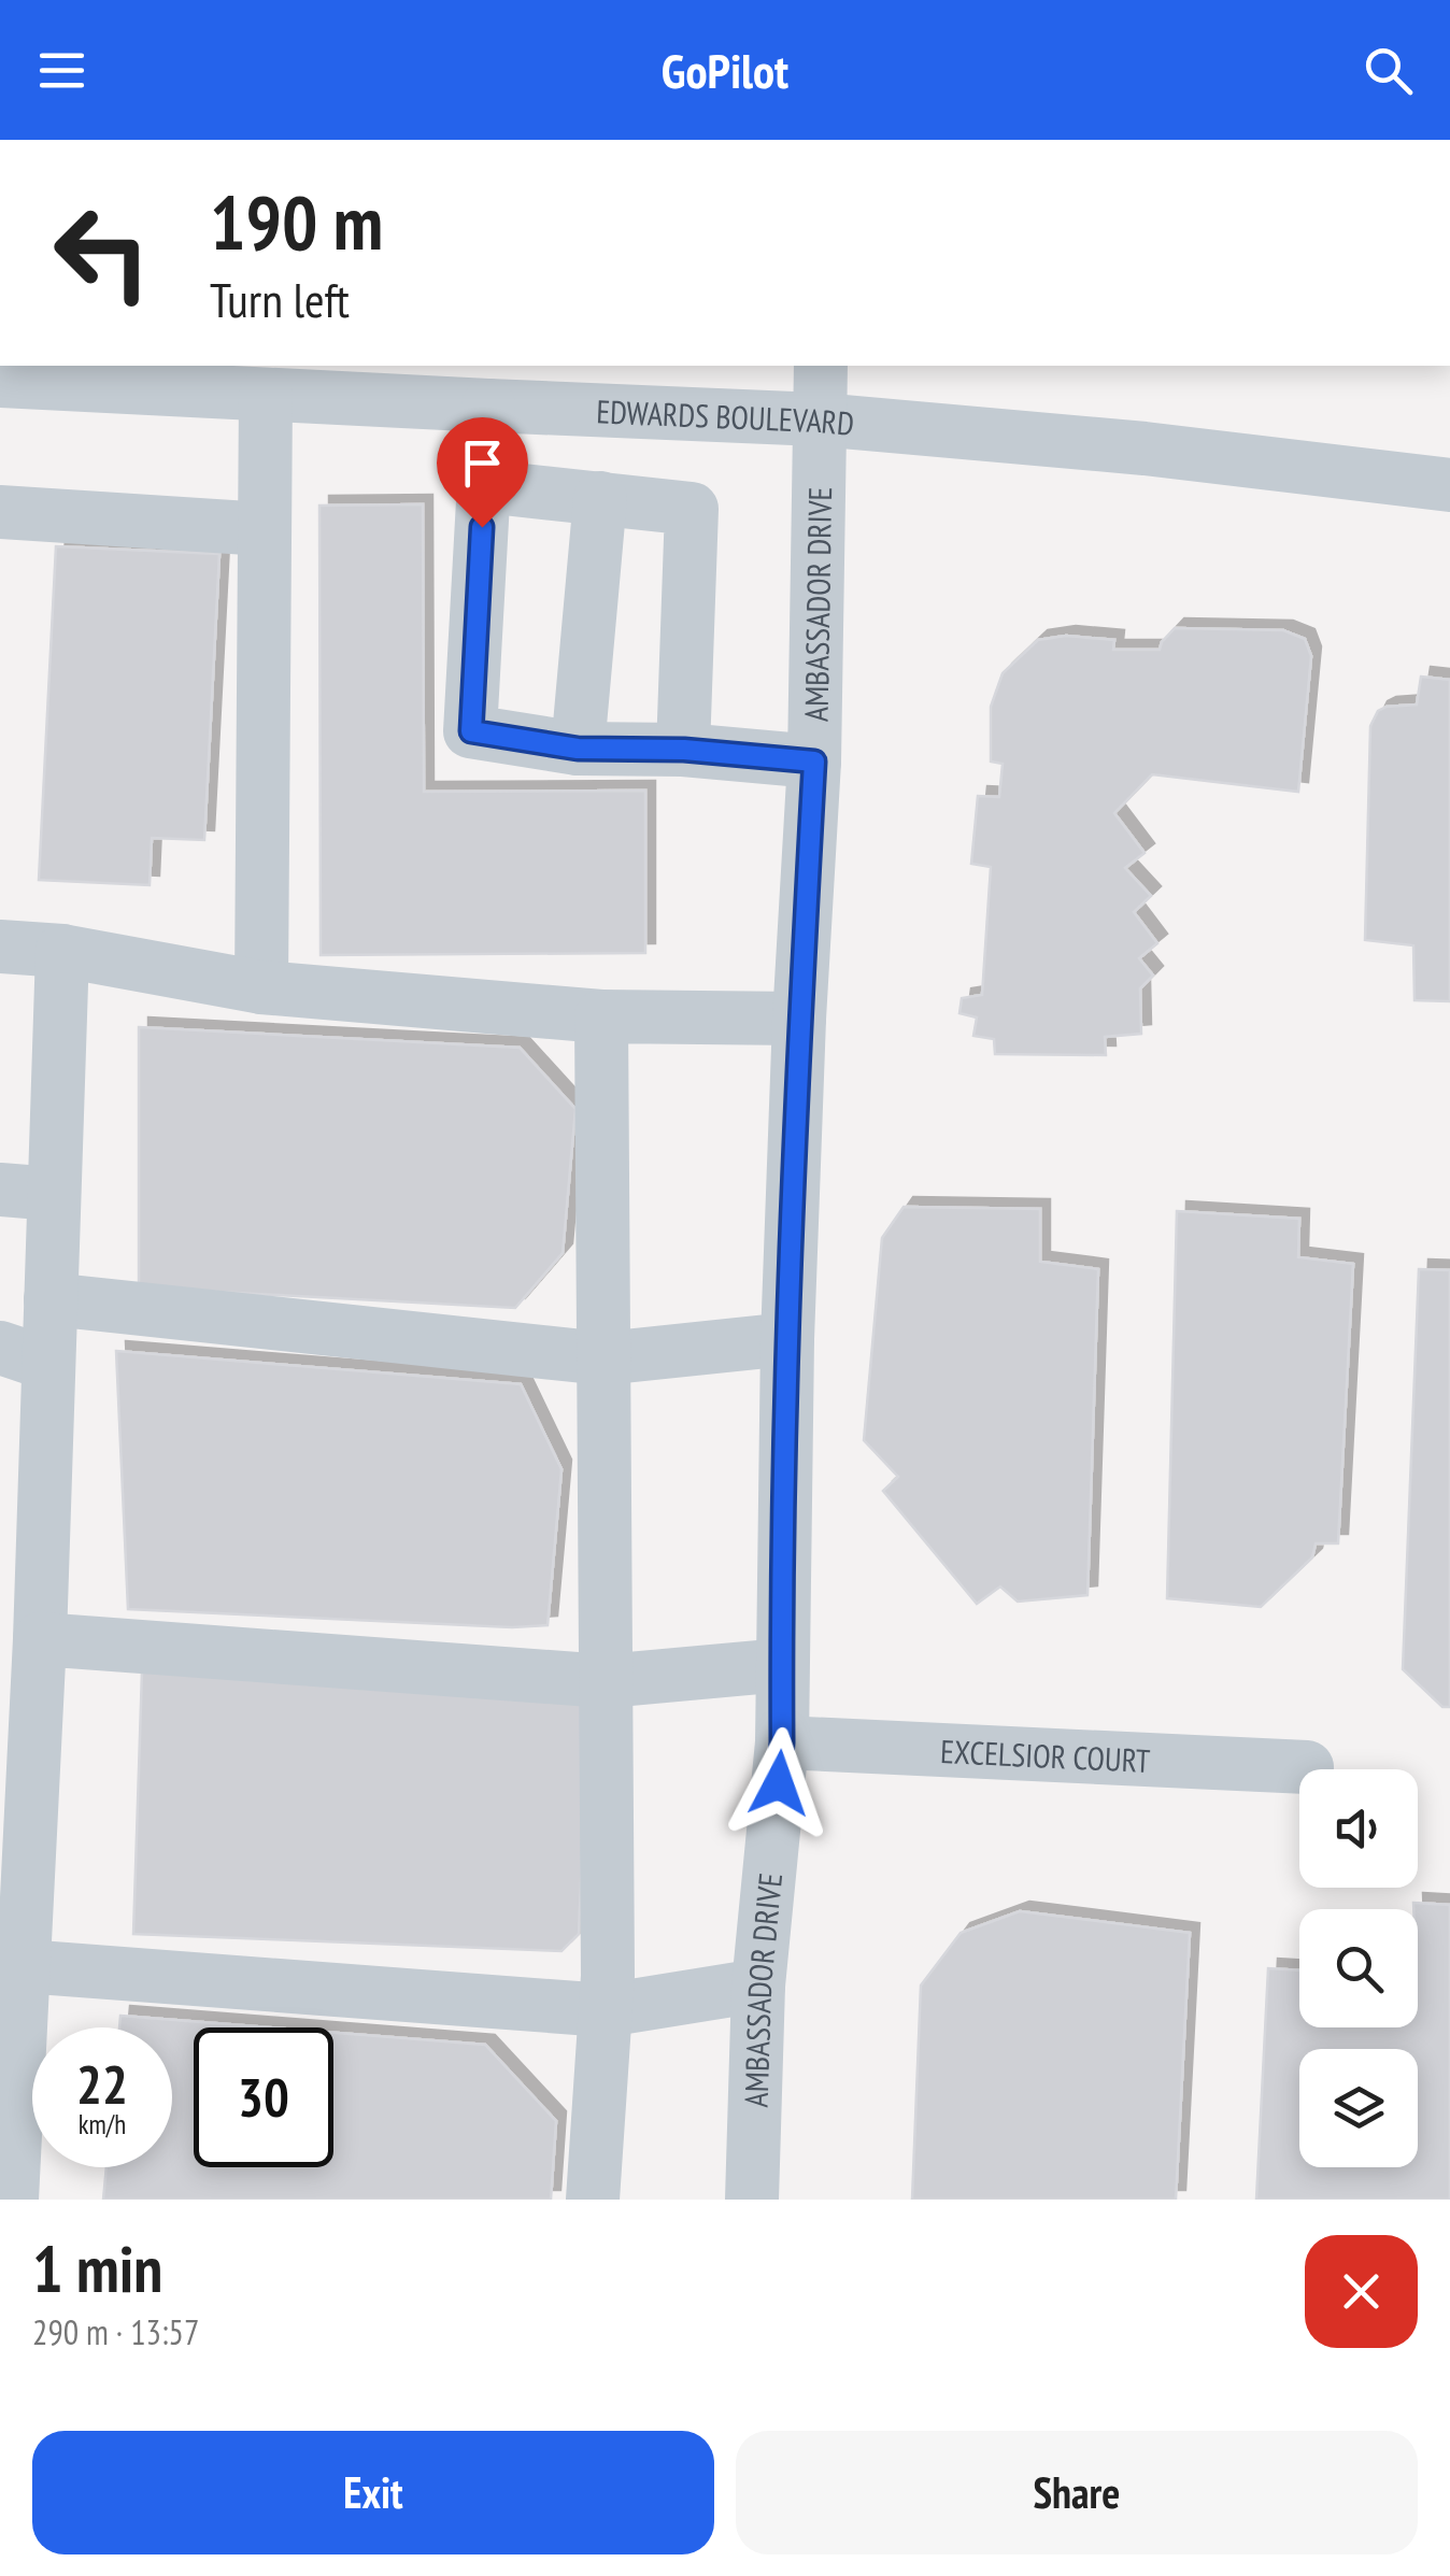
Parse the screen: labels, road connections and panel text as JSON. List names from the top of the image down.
{
  "streets": {
    "street": ["EDWARDS BOULEVARD", "AMBASSADOR DRIVE", "EXCELSIOR COURT"]
  },
  "crossings": [
    ["EDWARDS BOULEVARD", "AMBASSADOR DRIVE"],
    ["AMBASSADOR DRIVE", "EXCELSIOR COURT"]
  ],
  "page": {
    "header": "GoPilot",
    "turn": ["190 m", "Turn left"],
    "speed": "22 km/h",
    "limit": "30",
    "heading": ["1 min", "290 m · 13:57"],
    "buttons": ["Exit", "Share"]
  }
}
